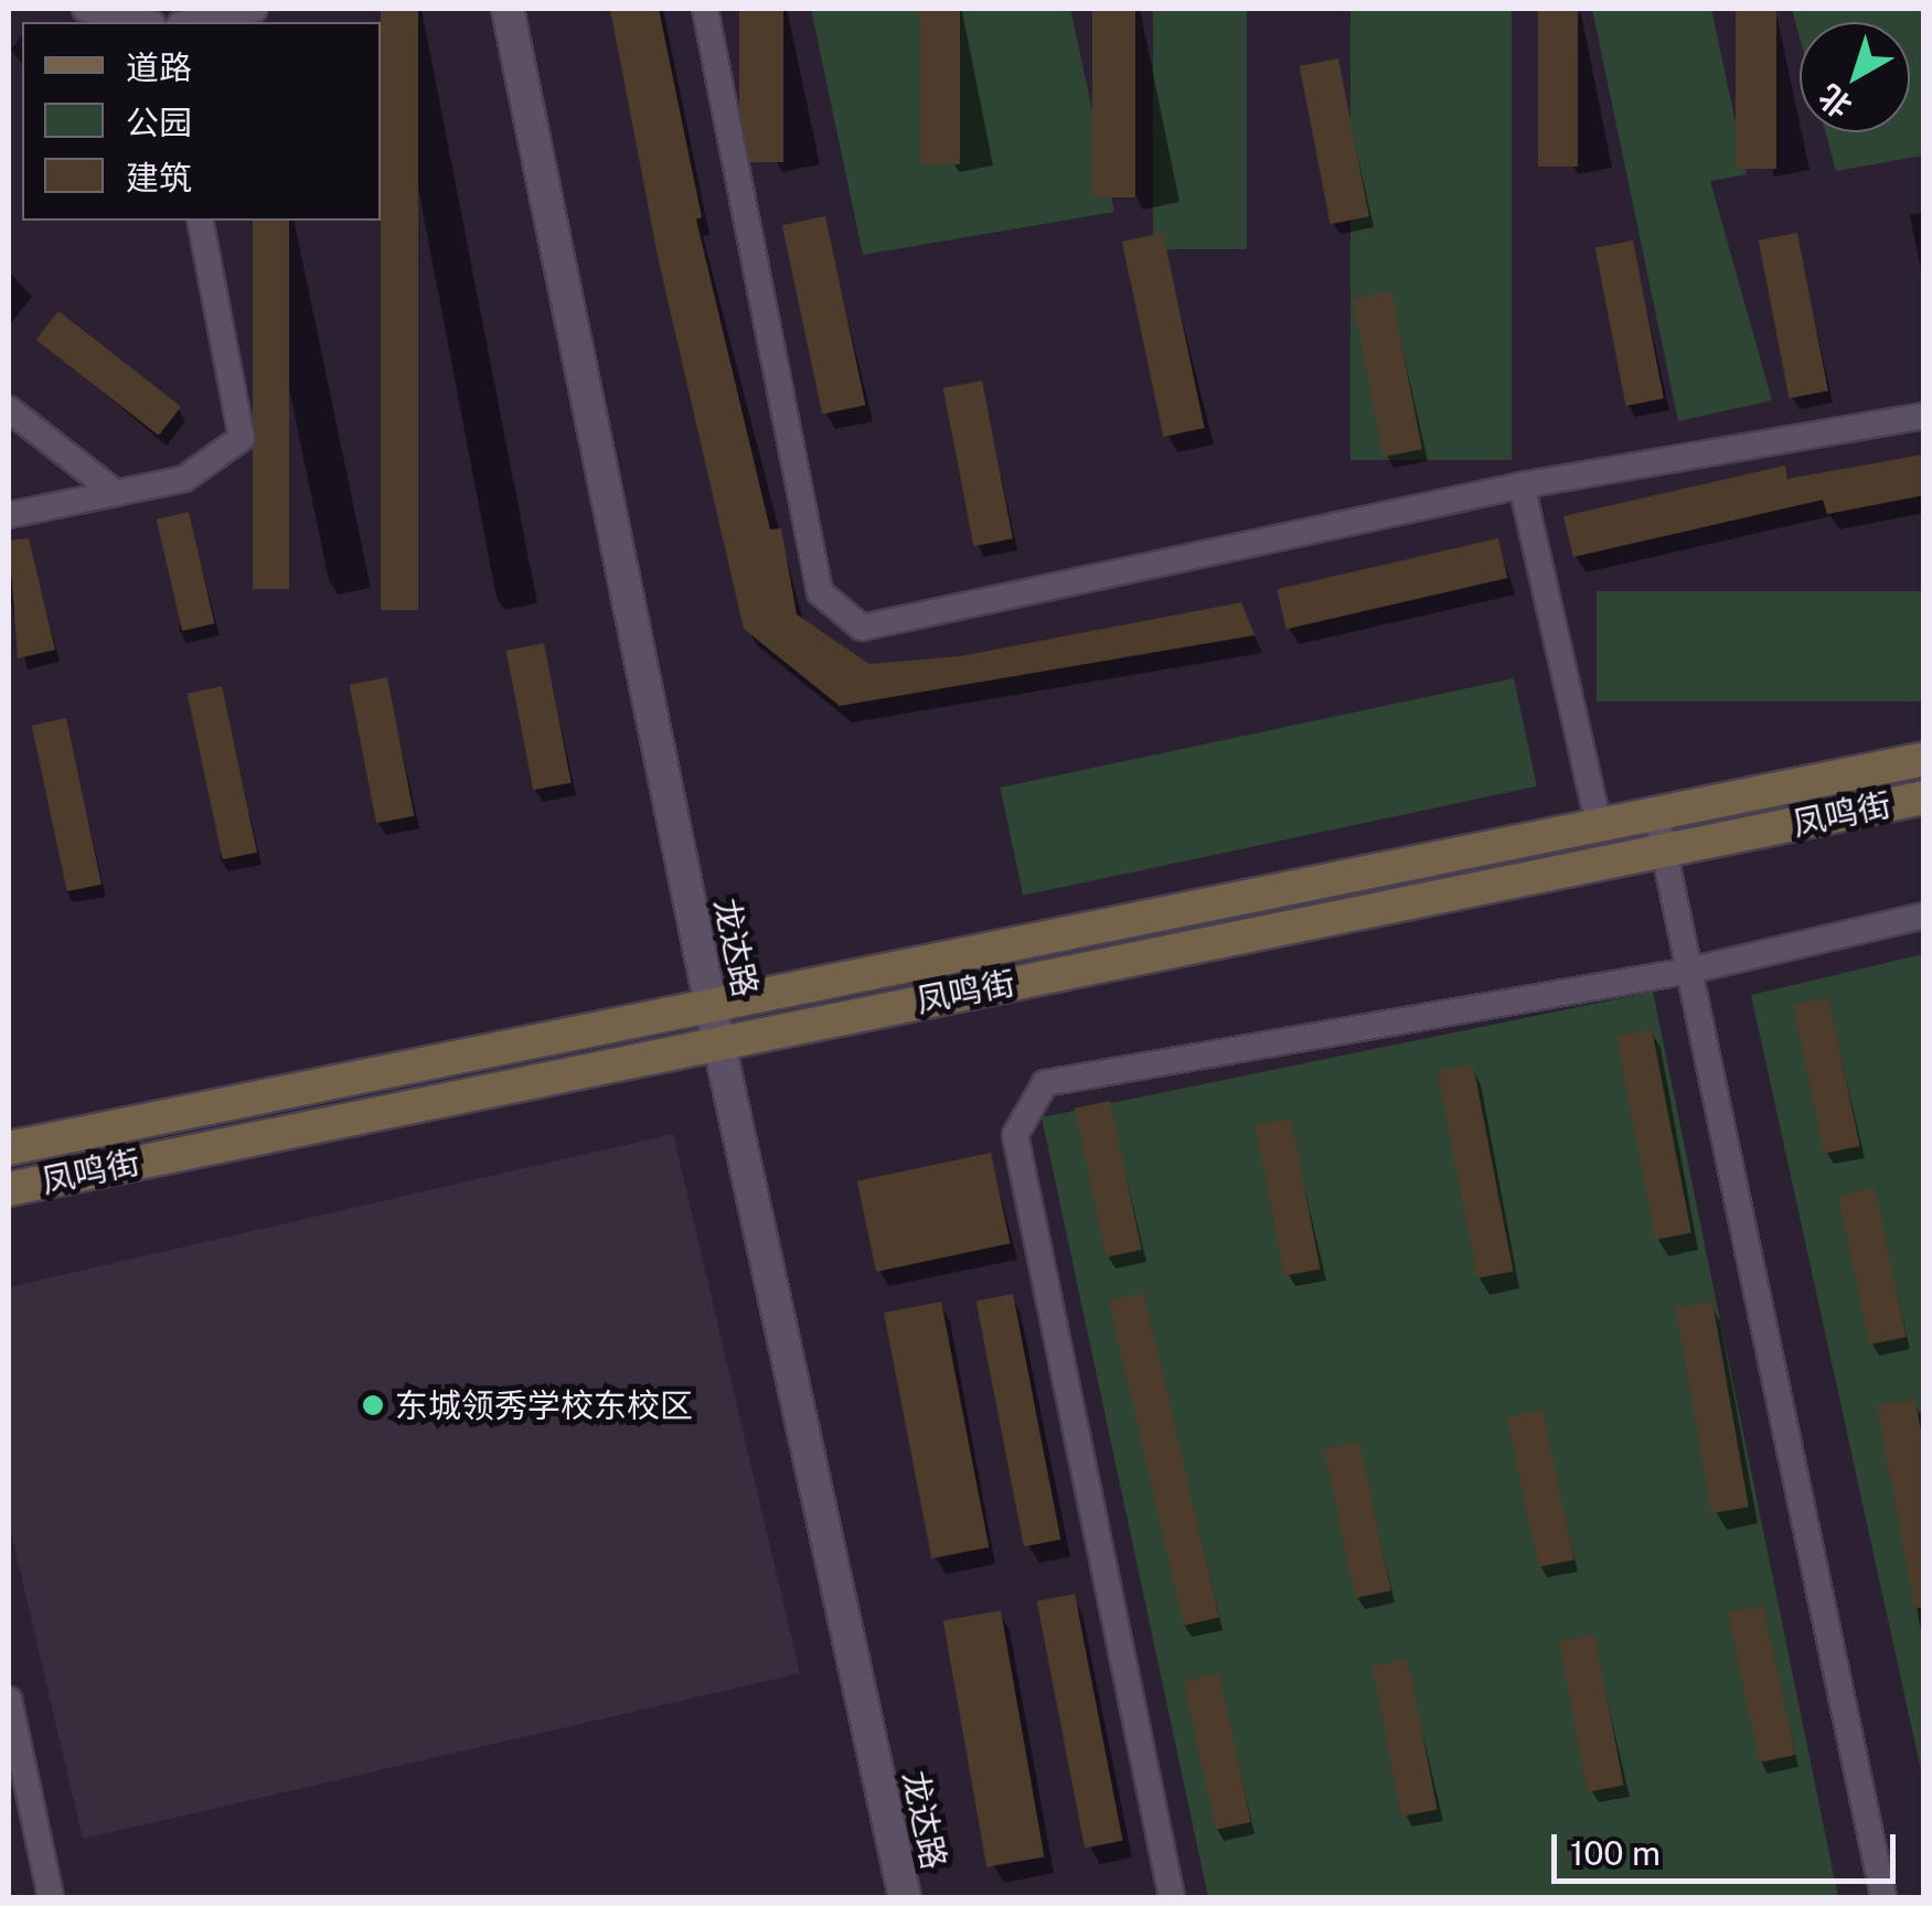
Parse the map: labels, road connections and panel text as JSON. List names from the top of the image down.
{
  "streets": {
    "main road": ["凤鸣街"],
    "street": ["龙达路"]
  },
  "crossings": [
    ["凤鸣街", "龙达路"]
  ],
  "places": ["东城领秀学校东校区"],
  "legend": ["道路", "公园", "建筑"],
  "scale_bar": "100 m",
  "north": "bottom left"
}
